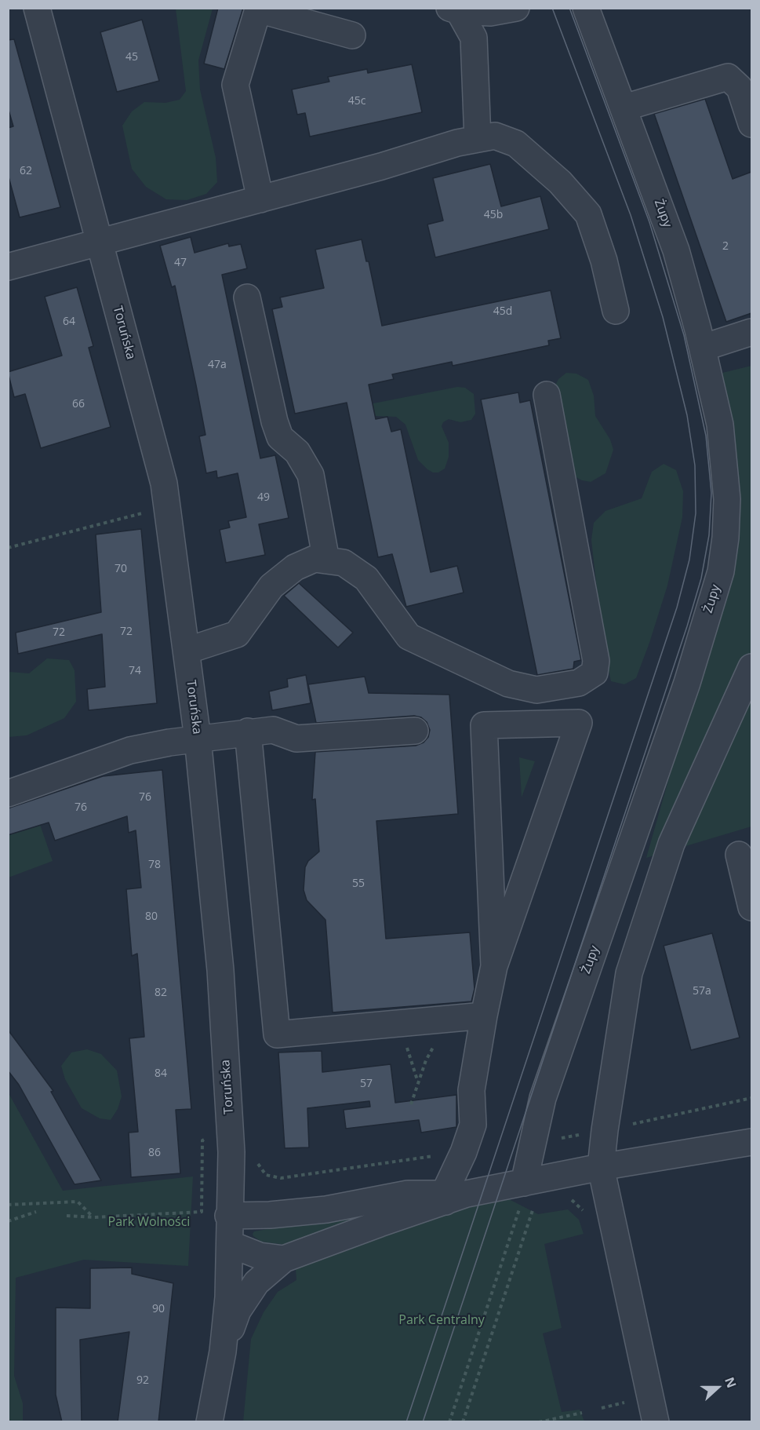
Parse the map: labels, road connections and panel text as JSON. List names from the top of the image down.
{
  "streets": {
    "street": ["Żupy", "Toruńska"]
  },
  "parks": ["Park Wolności", "Park Centralny"],
  "house_numbers": [
    "45",
    "45c",
    "62",
    "45b",
    "2",
    "47",
    "45d",
    "64",
    "47a",
    "66",
    "49",
    "70",
    "72",
    "72",
    "74",
    "76",
    "76",
    "78",
    "55",
    "80",
    "57a",
    "82",
    "84",
    "57",
    "86",
    "90",
    "92"
  ],
  "north": "right"
}
